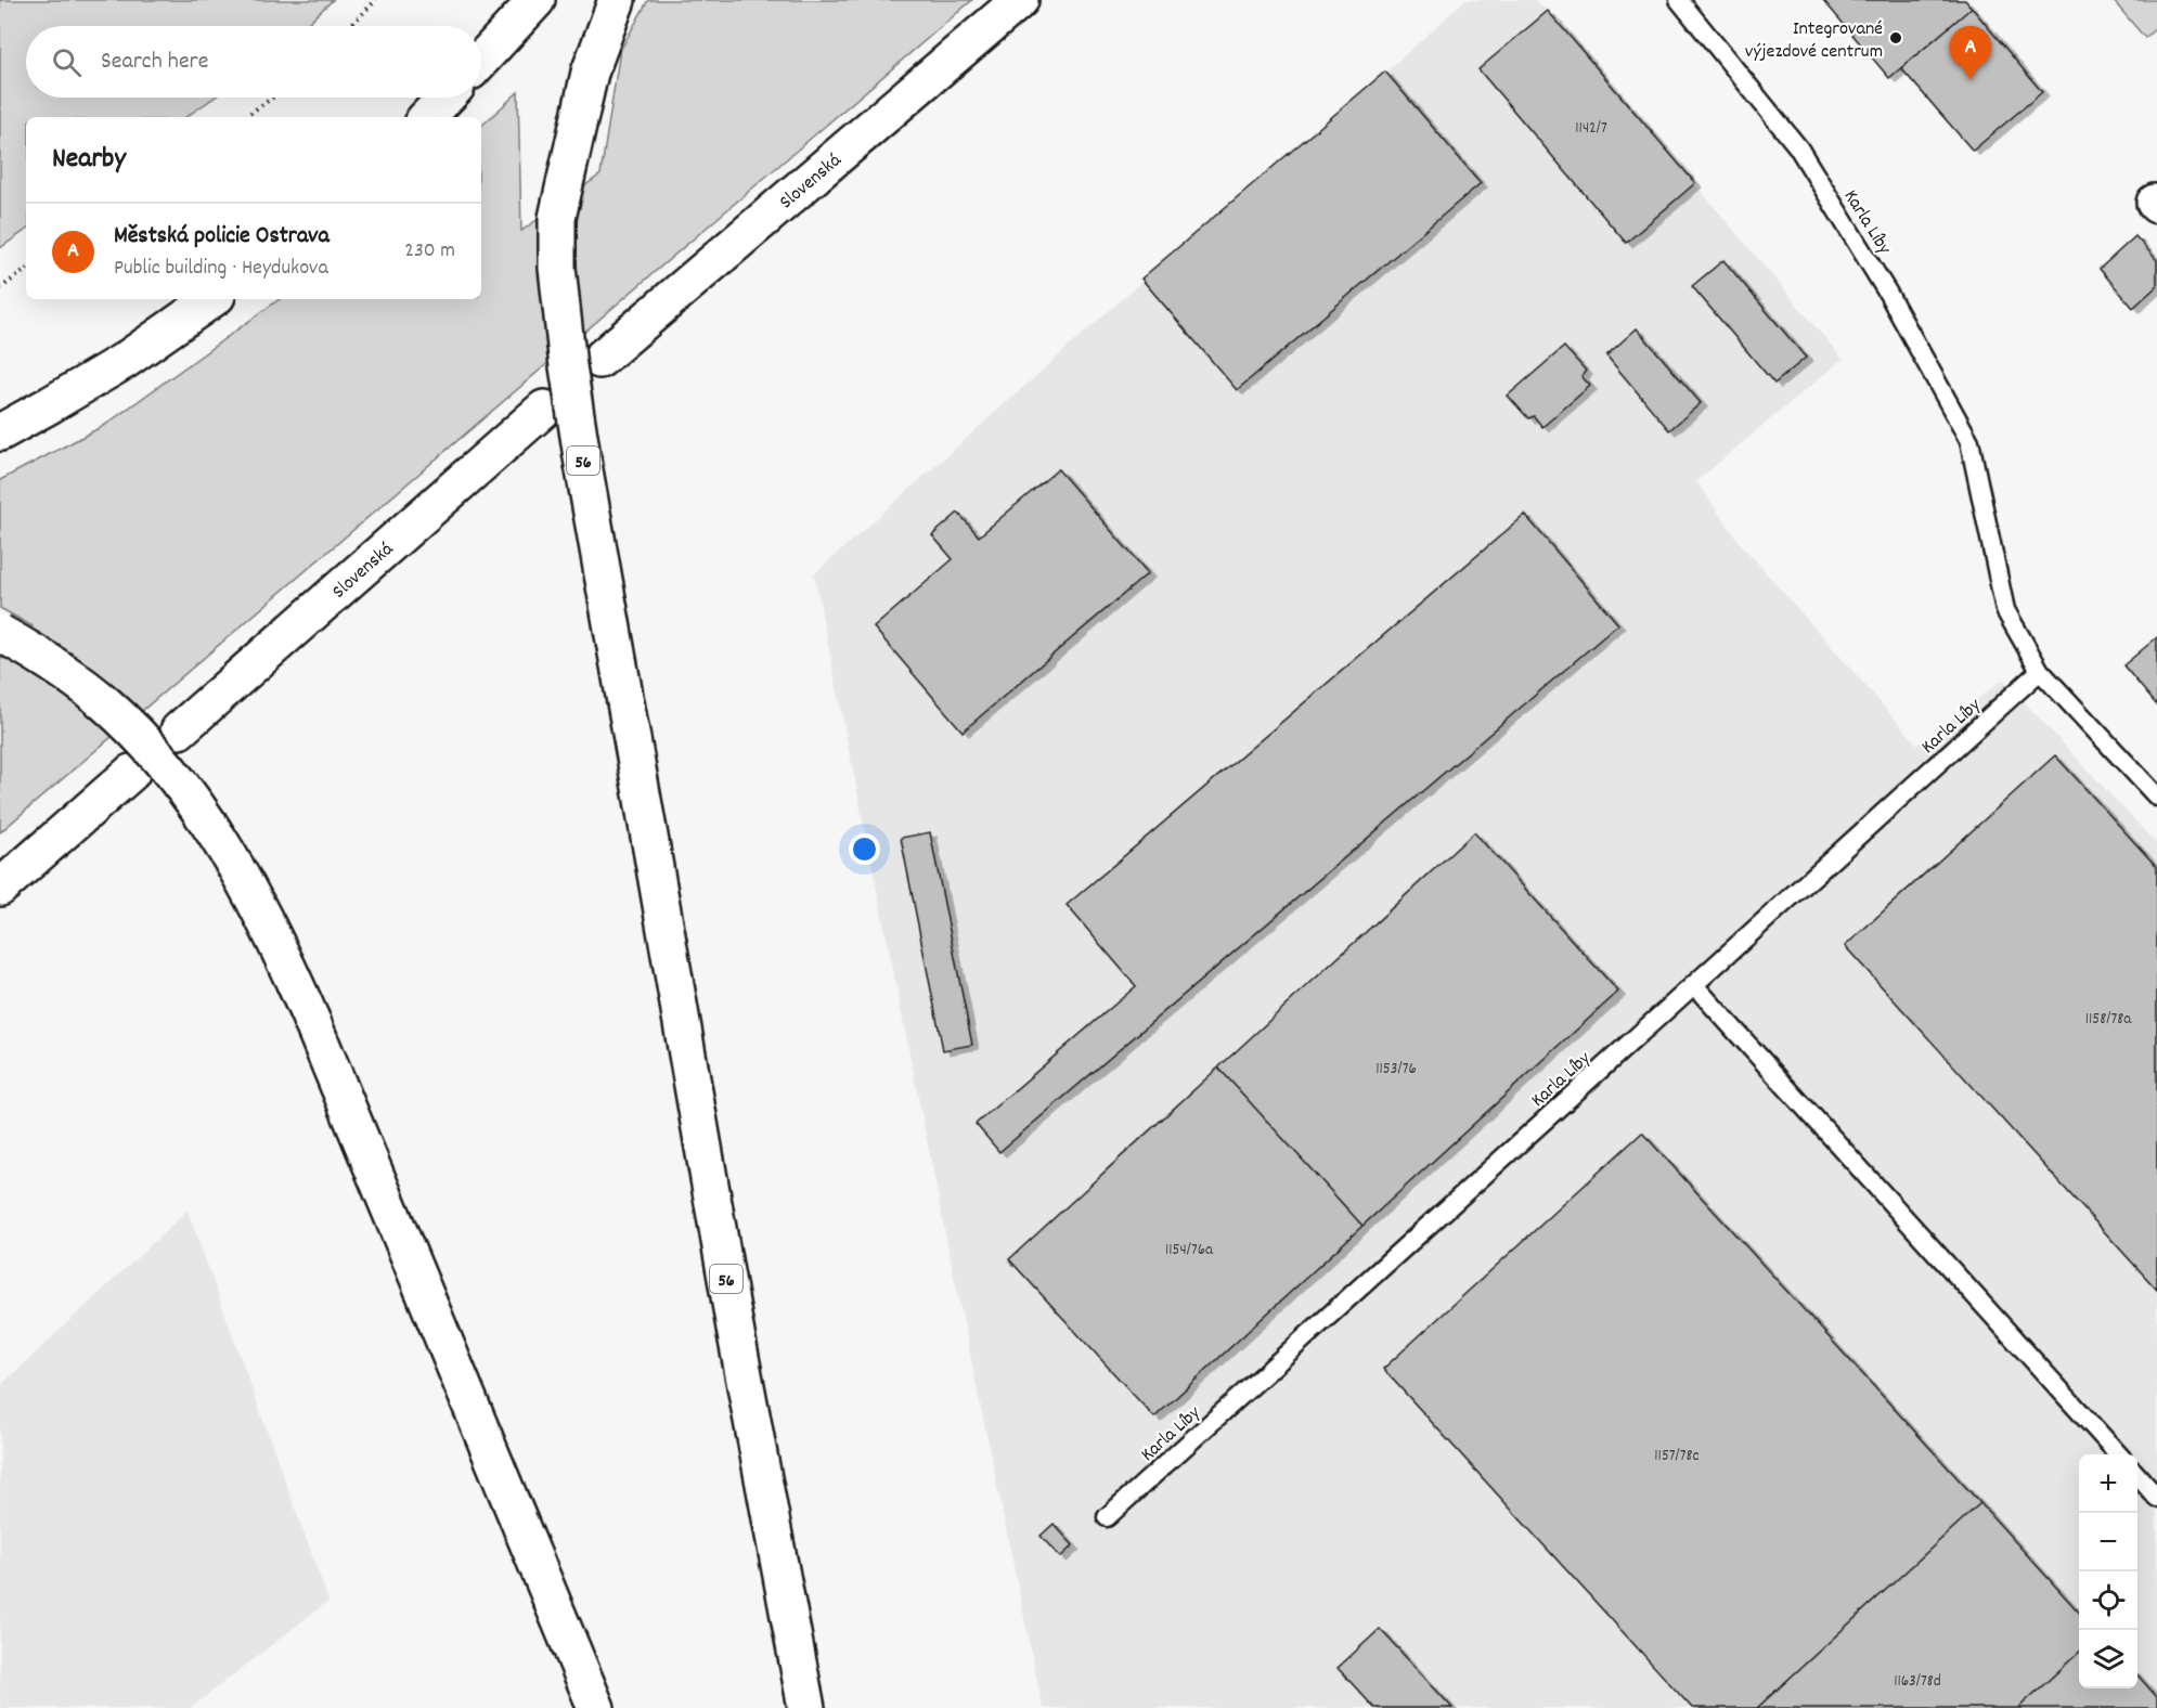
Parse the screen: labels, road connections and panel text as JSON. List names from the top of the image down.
{
  "streets": {
    "main road": ["Slovenská", "56"],
    "lane": ["Karla Líby"]
  },
  "places": ["Integrované výjezdové centrum"],
  "house_numbers": [
    "1142/7",
    "1158/78a",
    "1153/76",
    "1154/76a",
    "1157/78c",
    "1163/78d"
  ],
  "page": {
    "pins": "A",
    "search": "Search here",
    "heading": "Nearby",
    "list": [
      {
        "mark": "A",
        "name": "Městská policie Ostrava",
        "note": "Public building · Heydukova",
        "value": "230 m"
      }
    ],
    "map_buttons": ["+", "−"]
  }
}
